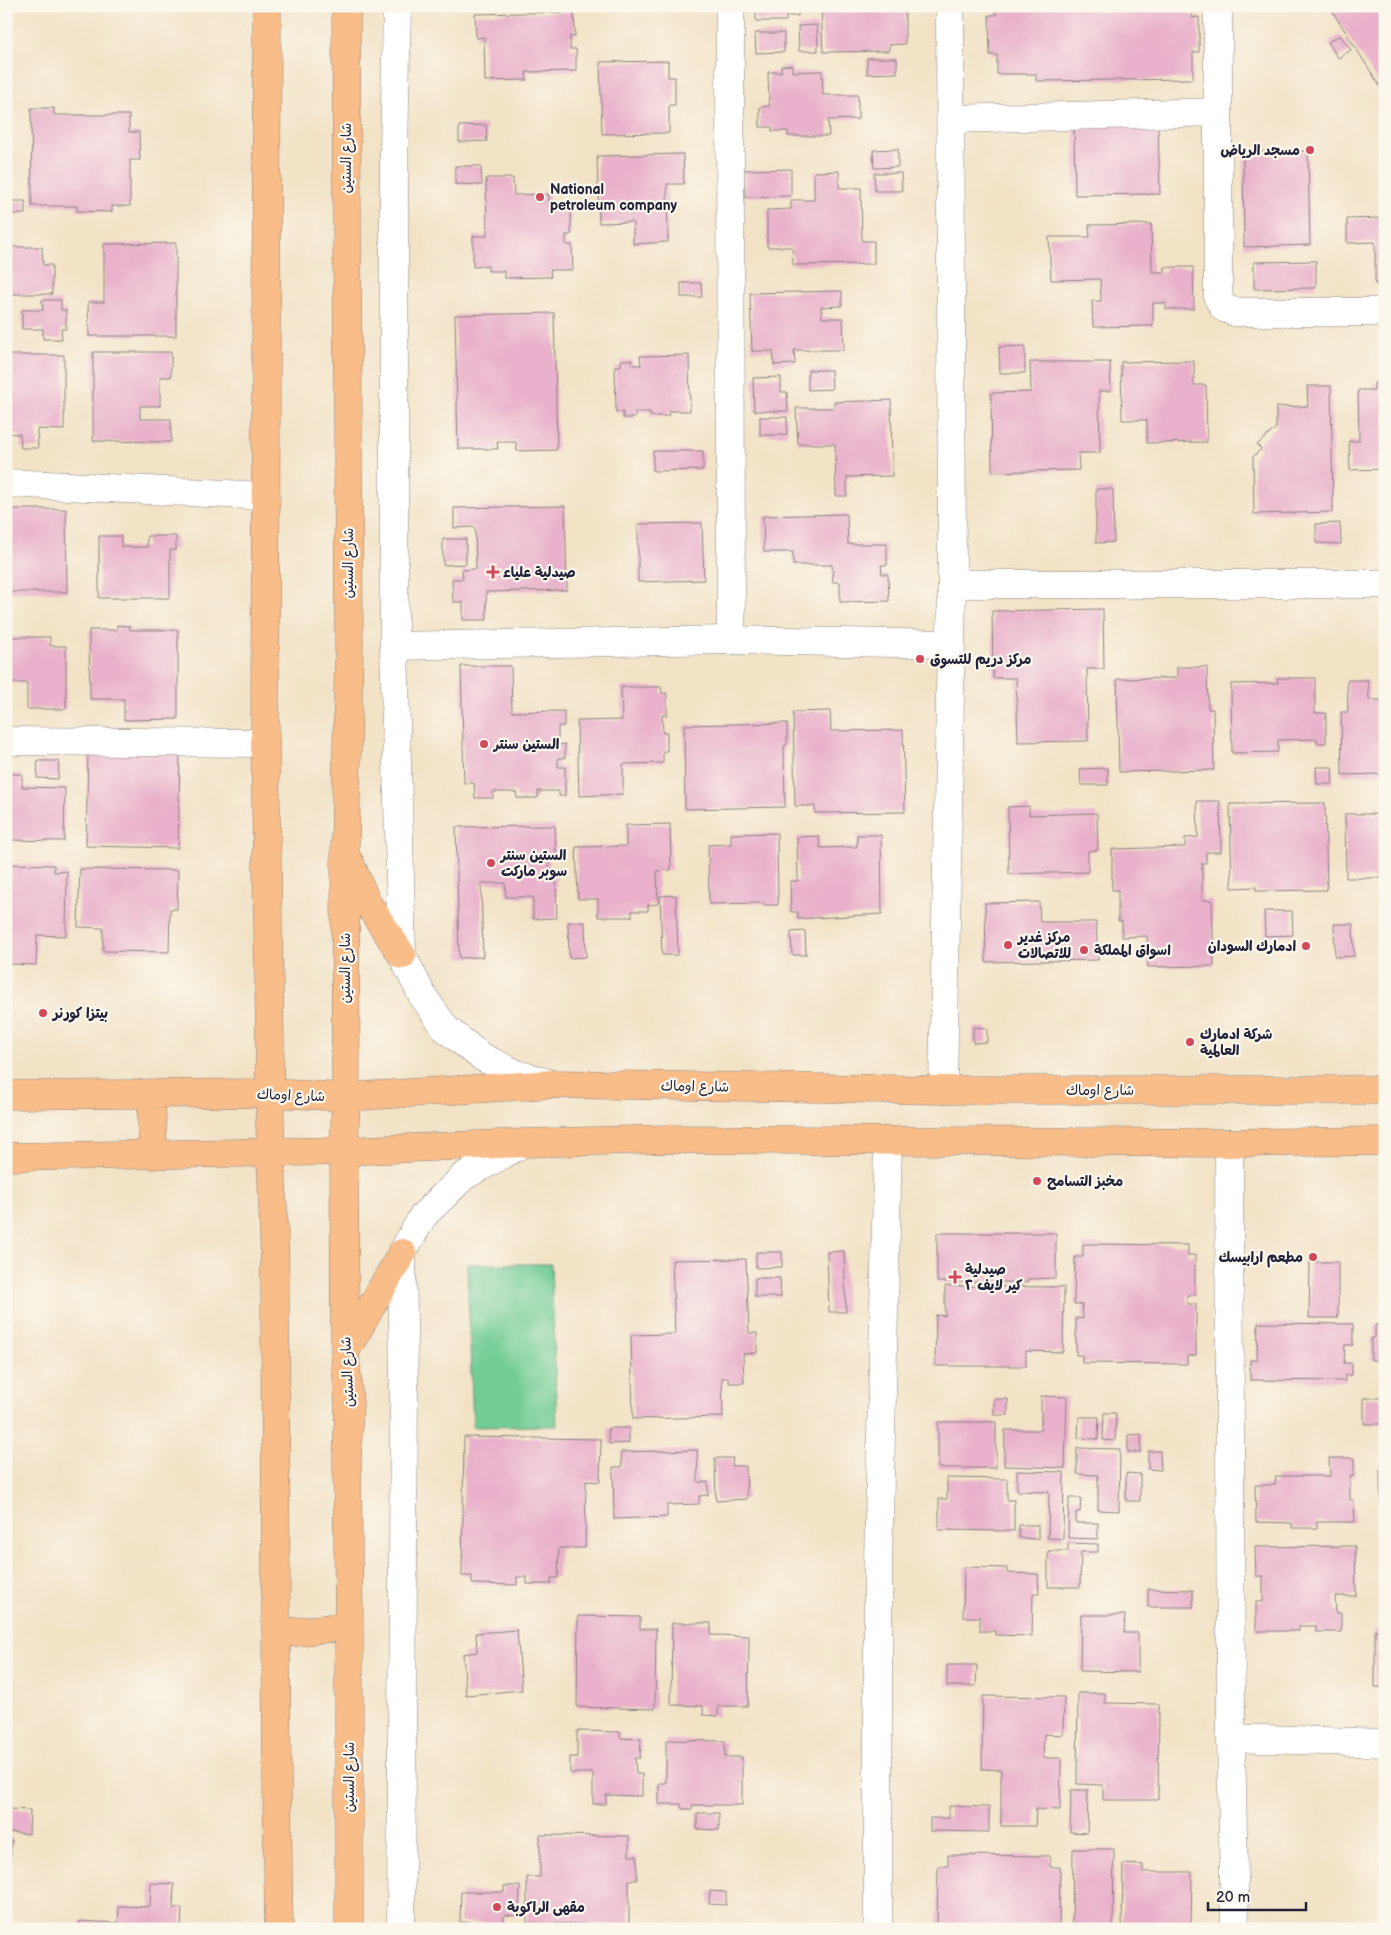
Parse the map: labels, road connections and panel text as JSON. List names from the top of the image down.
{
  "streets": {
    "main road": ["شارع الستين", "شارع اوماك"]
  },
  "crossings": [
    ["شارع الستين", "شارع اوماك"]
  ],
  "places": {
    "other": [
      "مسجد الرياض",
      "National petroleum company",
      "مركز دريم للتسوق",
      "الستين سنتر",
      "الستين سنتر سوبر ماركت",
      "مركز غدير للاتصالات",
      "ادمارك السودان",
      "اسواق المملكة",
      "بيتزا كورنر",
      "شركة ادمارك العالمية",
      "مخبز التسامح",
      "مطعم ارابيسك",
      "مقهى الراكوبة"
    ],
    "health": ["صيدلية علياء", "صيدلية كير لايف ٢"]
  },
  "scale_bar": "20 m"
}
